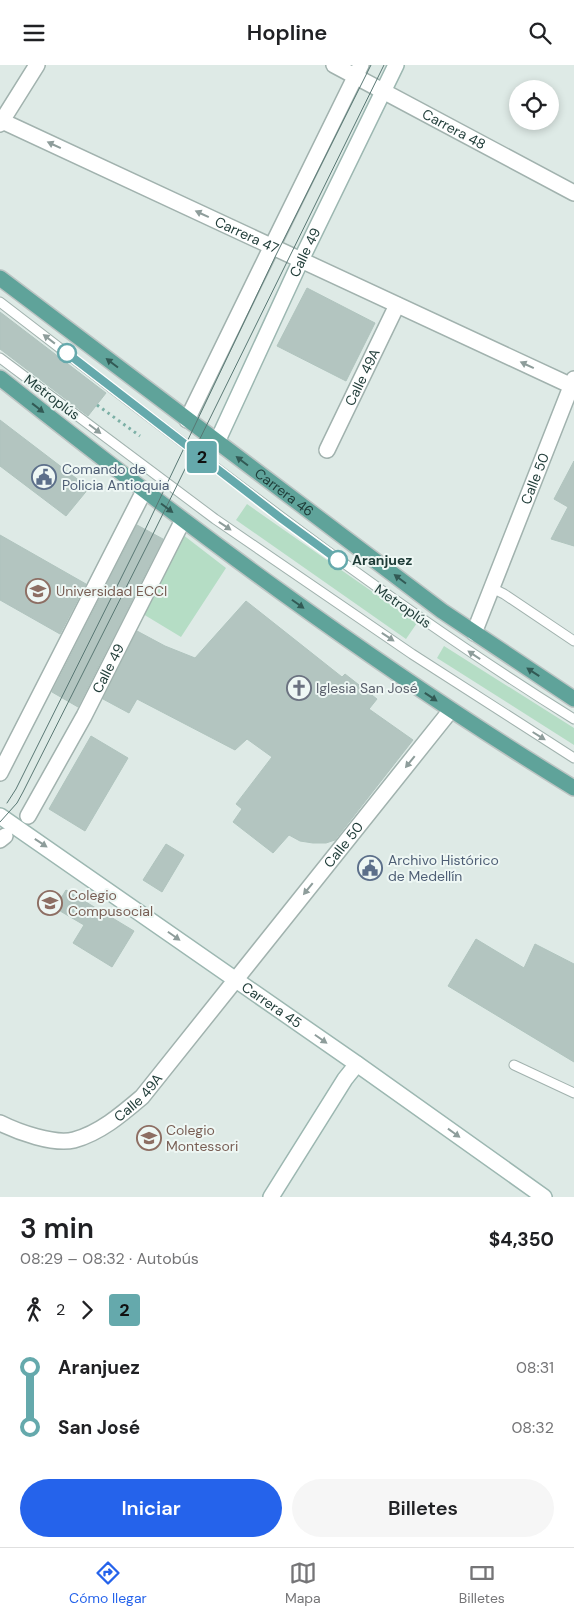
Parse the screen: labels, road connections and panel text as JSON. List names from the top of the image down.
{
  "streets": {
    "main road": ["Carrera 46"],
    "street": [
      "Carrera 48",
      "Carrera 47",
      "Calle 49",
      "Calle 49A",
      "Calle 50",
      "Carrera 45"
    ],
    "lane": ["Metroplús"]
  },
  "crossings": [
    ["Carrera 48", "Calle 49"],
    ["Carrera 47", "Calle 49"],
    ["Carrera 47", "Calle 49A"],
    ["Carrera 47", "Calle 50"],
    ["Calle 49", "Carrera 46"],
    ["Calle 49A", "Calle 50"],
    ["Calle 49A", "Carrera 45"],
    ["Calle 50", "Carrera 46"],
    ["Calle 50", "Carrera 45"]
  ],
  "one_way": ["Carrera 47", "Calle 50", "Carrera 45"],
  "places": {
    "public building": ["Comando de Policia Antioquia", "Archivo Histórico de Medellín"],
    "other": ["Aranjuez"],
    "school or university": ["Universidad ECCI", "Colegio Compusocial", "Colegio Montessori"],
    "church": ["Iglesia San José"]
  },
  "lines": ["bus line 2"],
  "page": {
    "header": "Hopline",
    "on_map": "2",
    "heading": ["3 min", "08:29 – 08:32 · Autobús", "$4,350"],
    "legs": ["2", "2"],
    "list": [
      {
        "name": "Aranjuez",
        "value": "08:31"
      },
      {
        "name": "San José",
        "value": "08:32"
      }
    ],
    "buttons": ["Iniciar", "Billetes"],
    "tabs": ["Cómo llegar", "Mapa", "Billetes"]
  }
}
